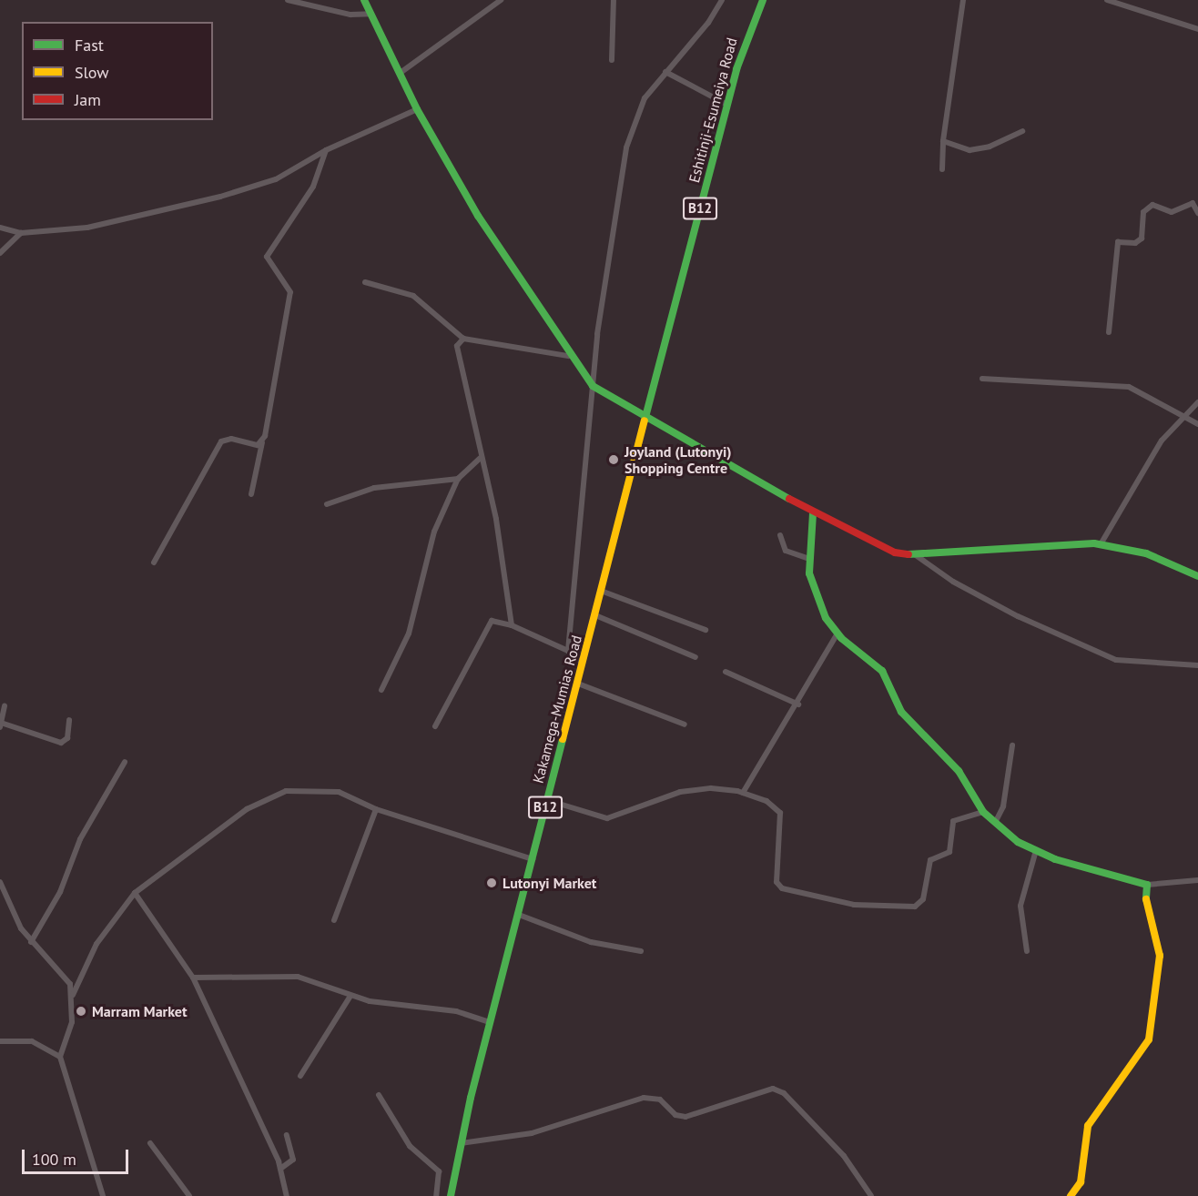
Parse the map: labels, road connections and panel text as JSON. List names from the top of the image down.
{
  "streets": {
    "main road": ["Eshitinji-Esumeiya Road", "B12", "Kakamega-Mumias Road"]
  },
  "crossings": [
    ["Eshitinji-Esumeiya Road", "Kakamega-Mumias Road"]
  ],
  "places": ["Joyland (Lutonyi) Shopping Centre", "Lutonyi Market", "Marram Market"],
  "legend": ["Fast", "Slow", "Jam"],
  "scale_bar": "100 m"
}
